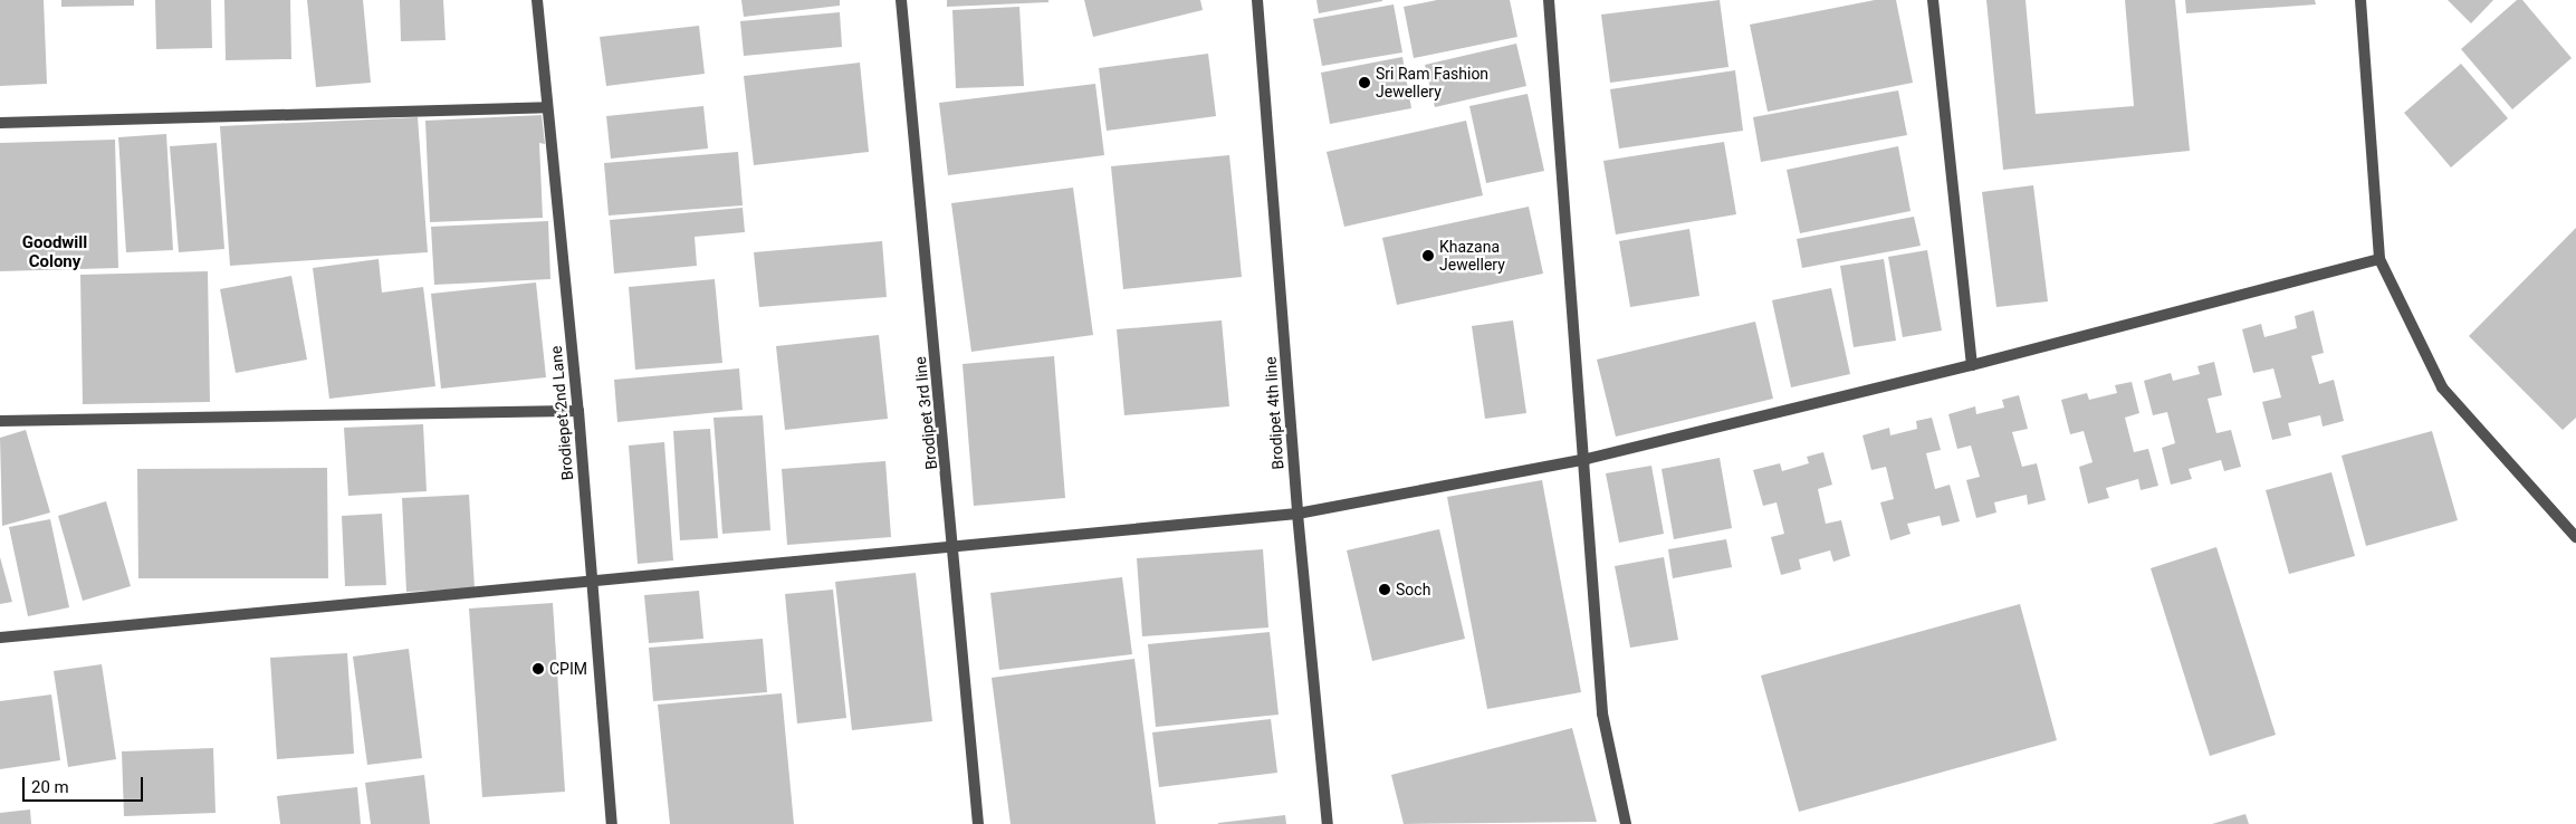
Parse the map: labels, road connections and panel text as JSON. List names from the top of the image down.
{
  "streets": {
    "street": ["Brodiepet 2nd Lane", "Brodipet 3rd line", "Brodipet 4th line"]
  },
  "districts": ["Goodwill Colony"],
  "places": [
    "Sri Ram Fashion Jewellery",
    "Khazana Jewellery",
    "Soch",
    "CPIM"
  ],
  "scale_bar": "20 m"
}
